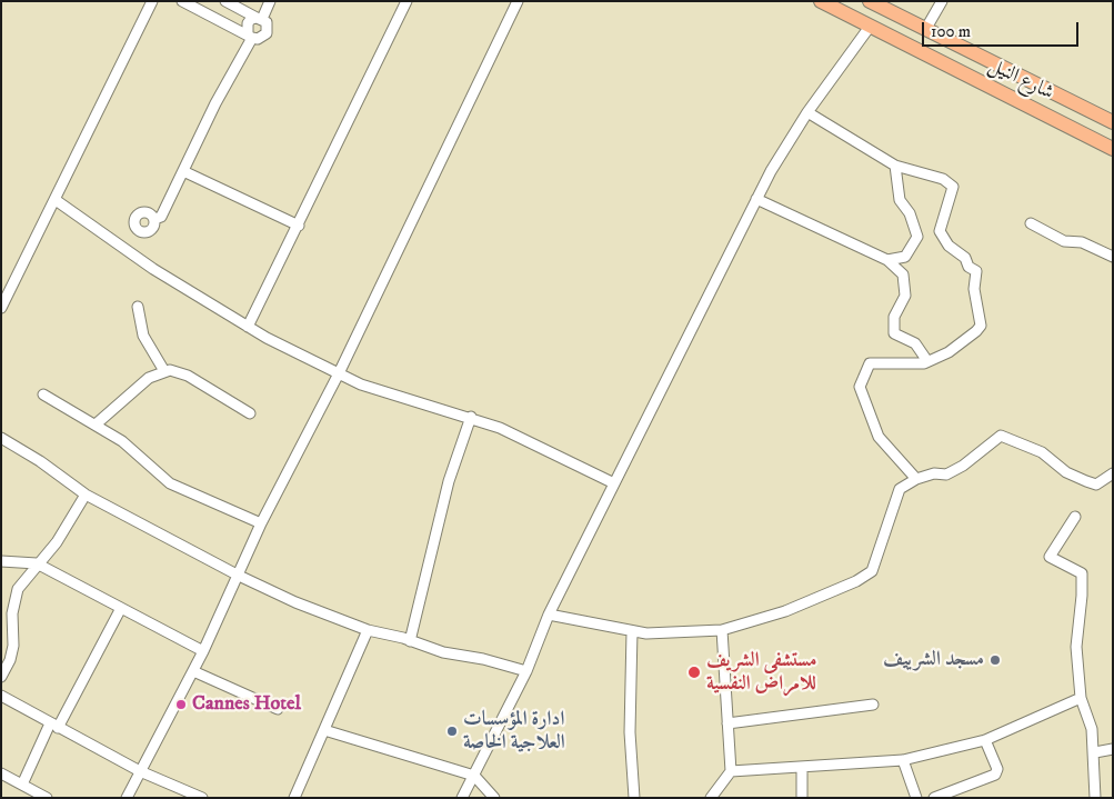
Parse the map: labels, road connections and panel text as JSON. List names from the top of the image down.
{
  "streets": {
    "main road": ["شارع النيل"]
  },
  "places": [
    "مسجد الشرييف",
    "مستشفى الشريف للامراض النفسية",
    "Cannes Hotel",
    "ادارة المؤسسات العلاجية الخاصة"
  ],
  "scale_bar": "100 m"
}
